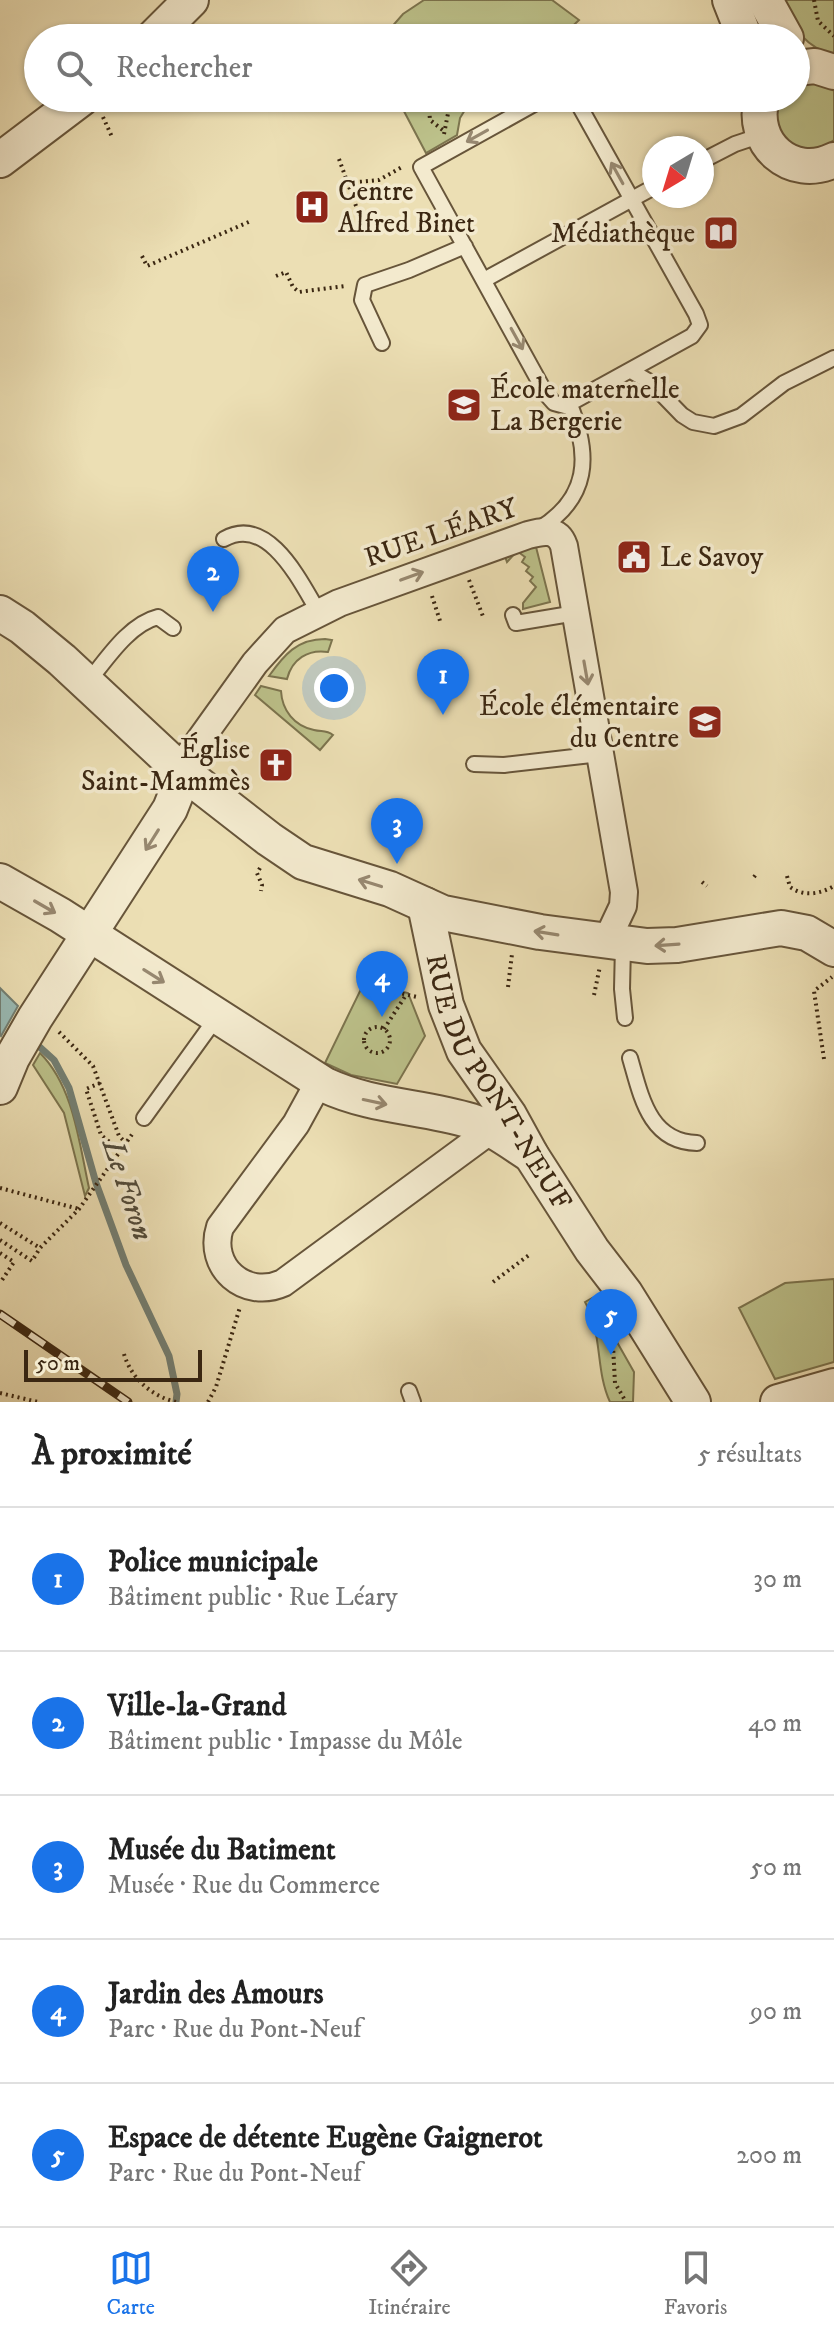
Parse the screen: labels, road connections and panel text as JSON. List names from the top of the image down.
{
  "streets": {
    "street": ["RUE LÉARY", "RUE DU PONT-NEUF"]
  },
  "water": ["Le Foron"],
  "places": {
    "hospital": ["Centre Alfred Binet"],
    "library": ["Médiathèque"],
    "school or university": ["École maternelle La Bergerie", "École élémentaire du Centre"],
    "public building": ["Le Savoy"],
    "church": ["Église Saint-Mammès"]
  },
  "scale_bar": "50 m",
  "north": "bottom left",
  "page": {
    "search": "Rechercher",
    "pins": [
      "2",
      "1",
      "3",
      "4",
      "5"
    ],
    "scale": "50 m",
    "heading": ["À proximité", "5 résultats"],
    "list": [
      {
        "mark": "1",
        "name": "Police municipale",
        "note": "Bâtiment public · Rue Léary",
        "value": "30 m"
      },
      {
        "mark": "2",
        "name": "Ville-la-Grand",
        "note": "Bâtiment public · Impasse du Môle",
        "value": "40 m"
      },
      {
        "mark": "3",
        "name": "Musée du Batiment",
        "note": "Musée · Rue du Commerce",
        "value": "50 m"
      },
      {
        "mark": "4",
        "name": "Jardin des Amours",
        "note": "Parc · Rue du Pont-Neuf",
        "value": "90 m"
      },
      {
        "mark": "5",
        "name": "Espace de détente Eugène Gaignerot",
        "note": "Parc · Rue du Pont-Neuf",
        "value": "200 m"
      }
    ],
    "nav": ["Carte", "Itinéraire", "Favoris"]
  }
}
